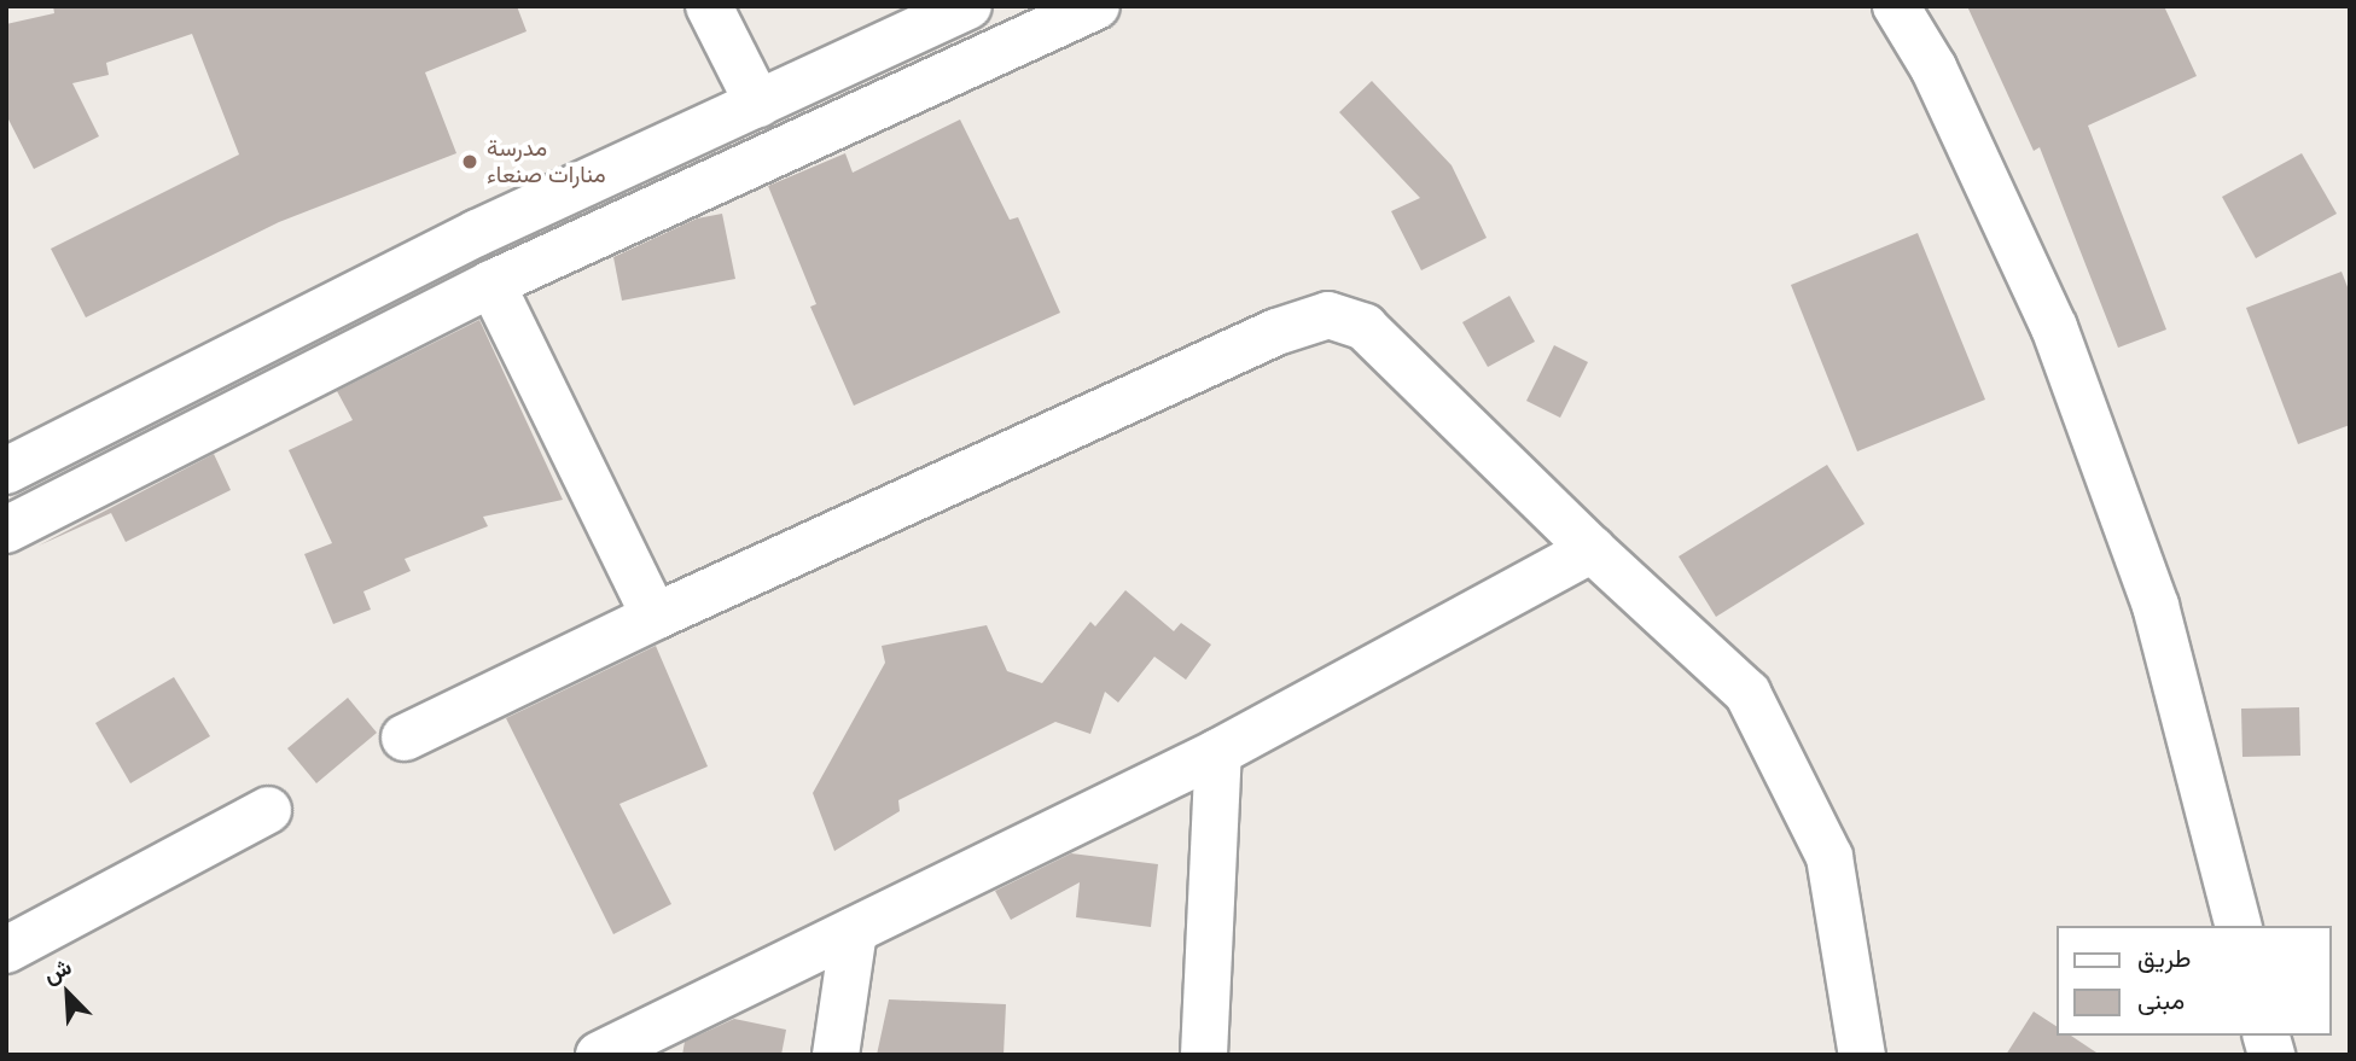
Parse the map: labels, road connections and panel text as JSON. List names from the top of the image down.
{
  "places": ["مدرسة منارات صنعاء"],
  "legend": ["طريق", "مبنى"],
  "north": "top left"
}
